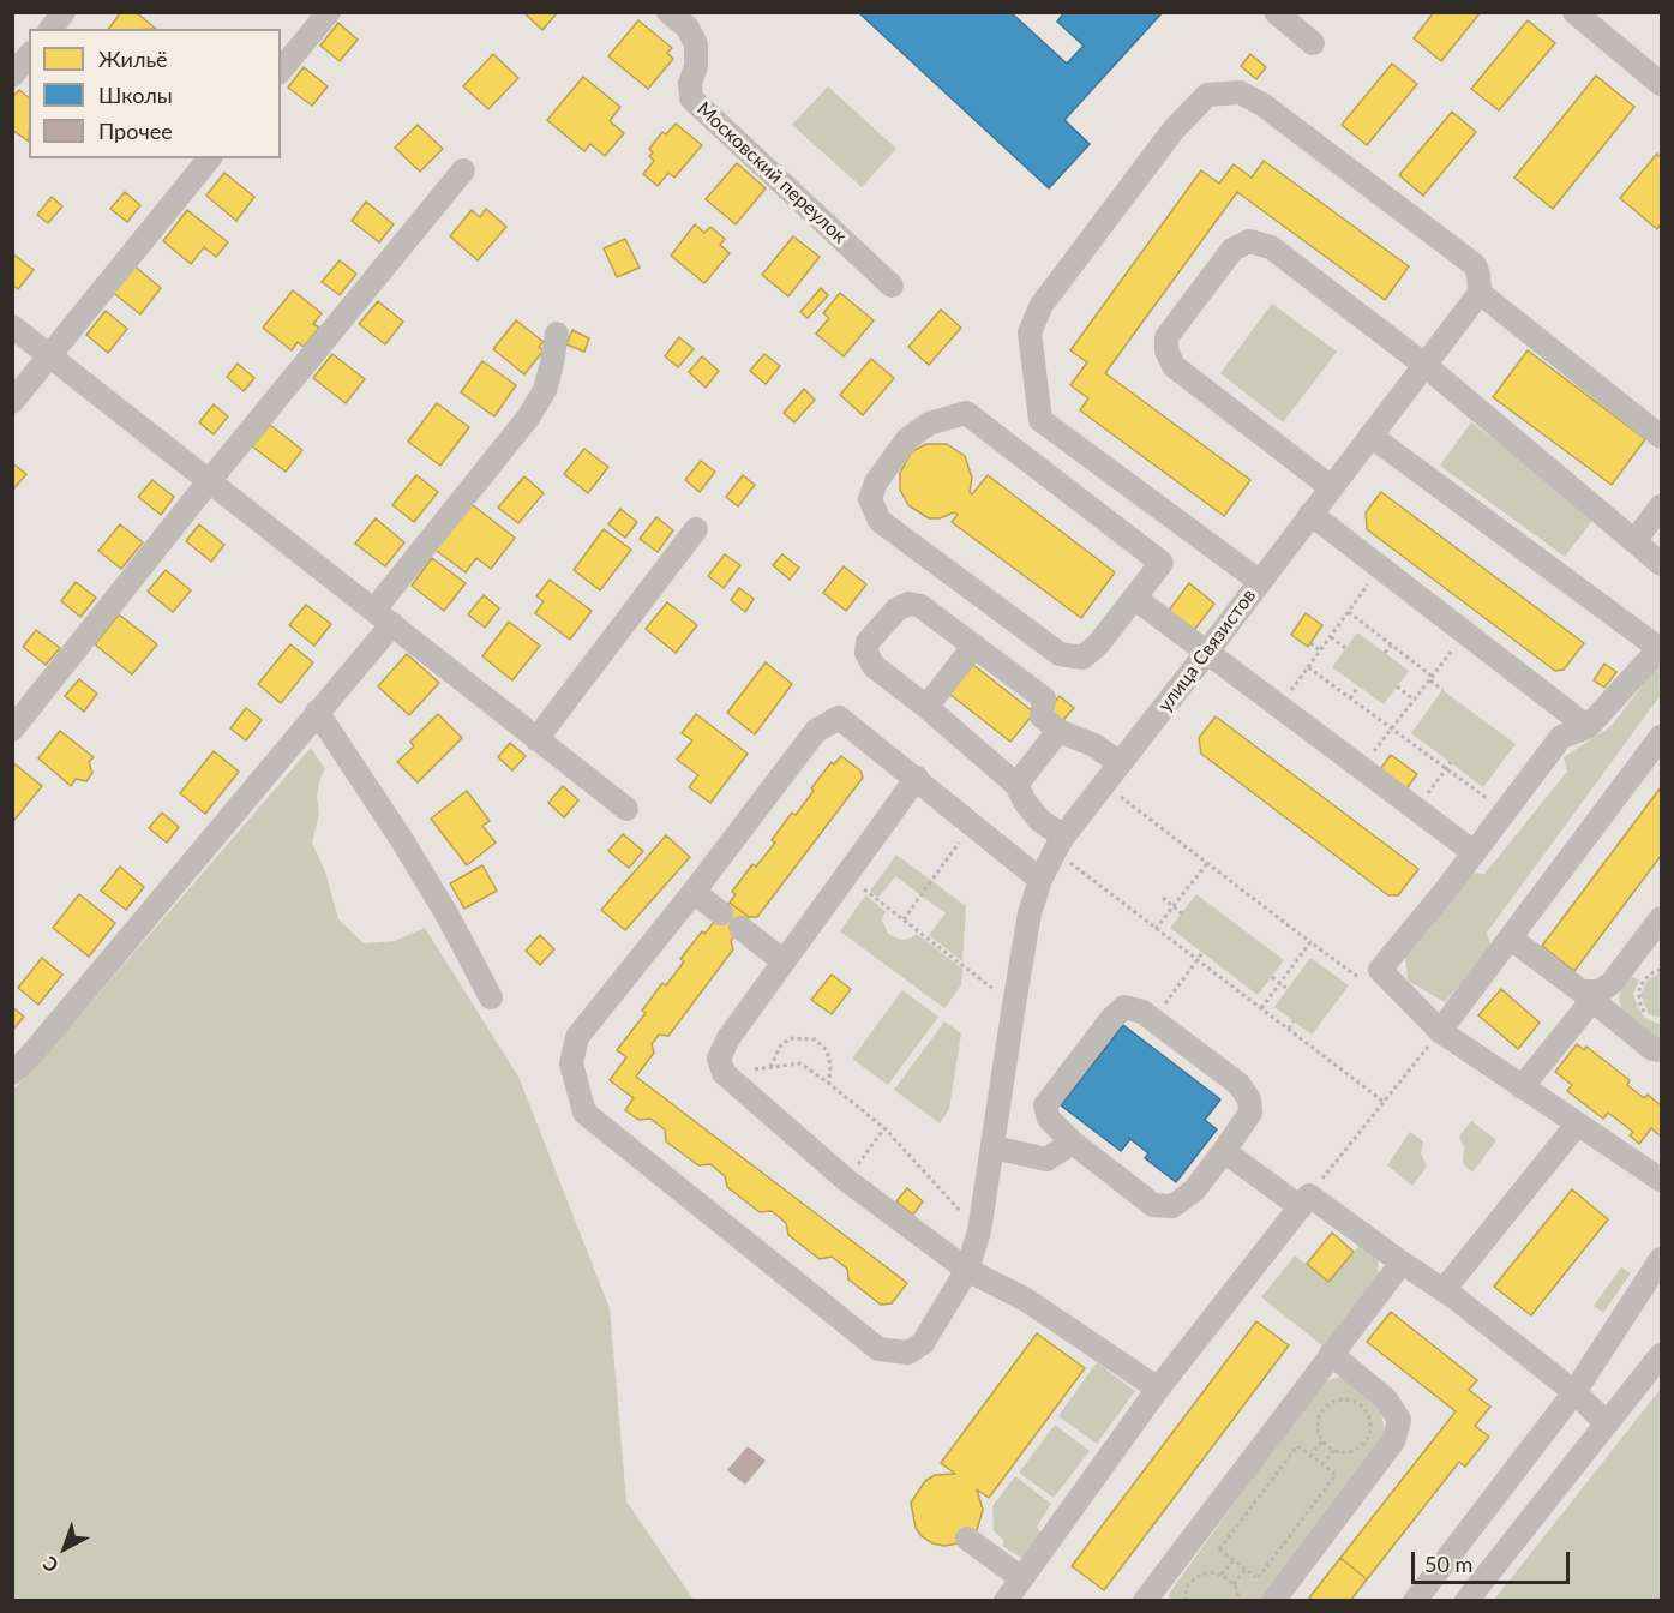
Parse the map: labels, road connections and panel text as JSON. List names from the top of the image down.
{
  "streets": {
    "street": ["Московский переулок", "улица Связистов"]
  },
  "legend": ["Жильё", "Школы", "Прочее"],
  "scale_bar": "50 m",
  "north": "bottom left"
}
